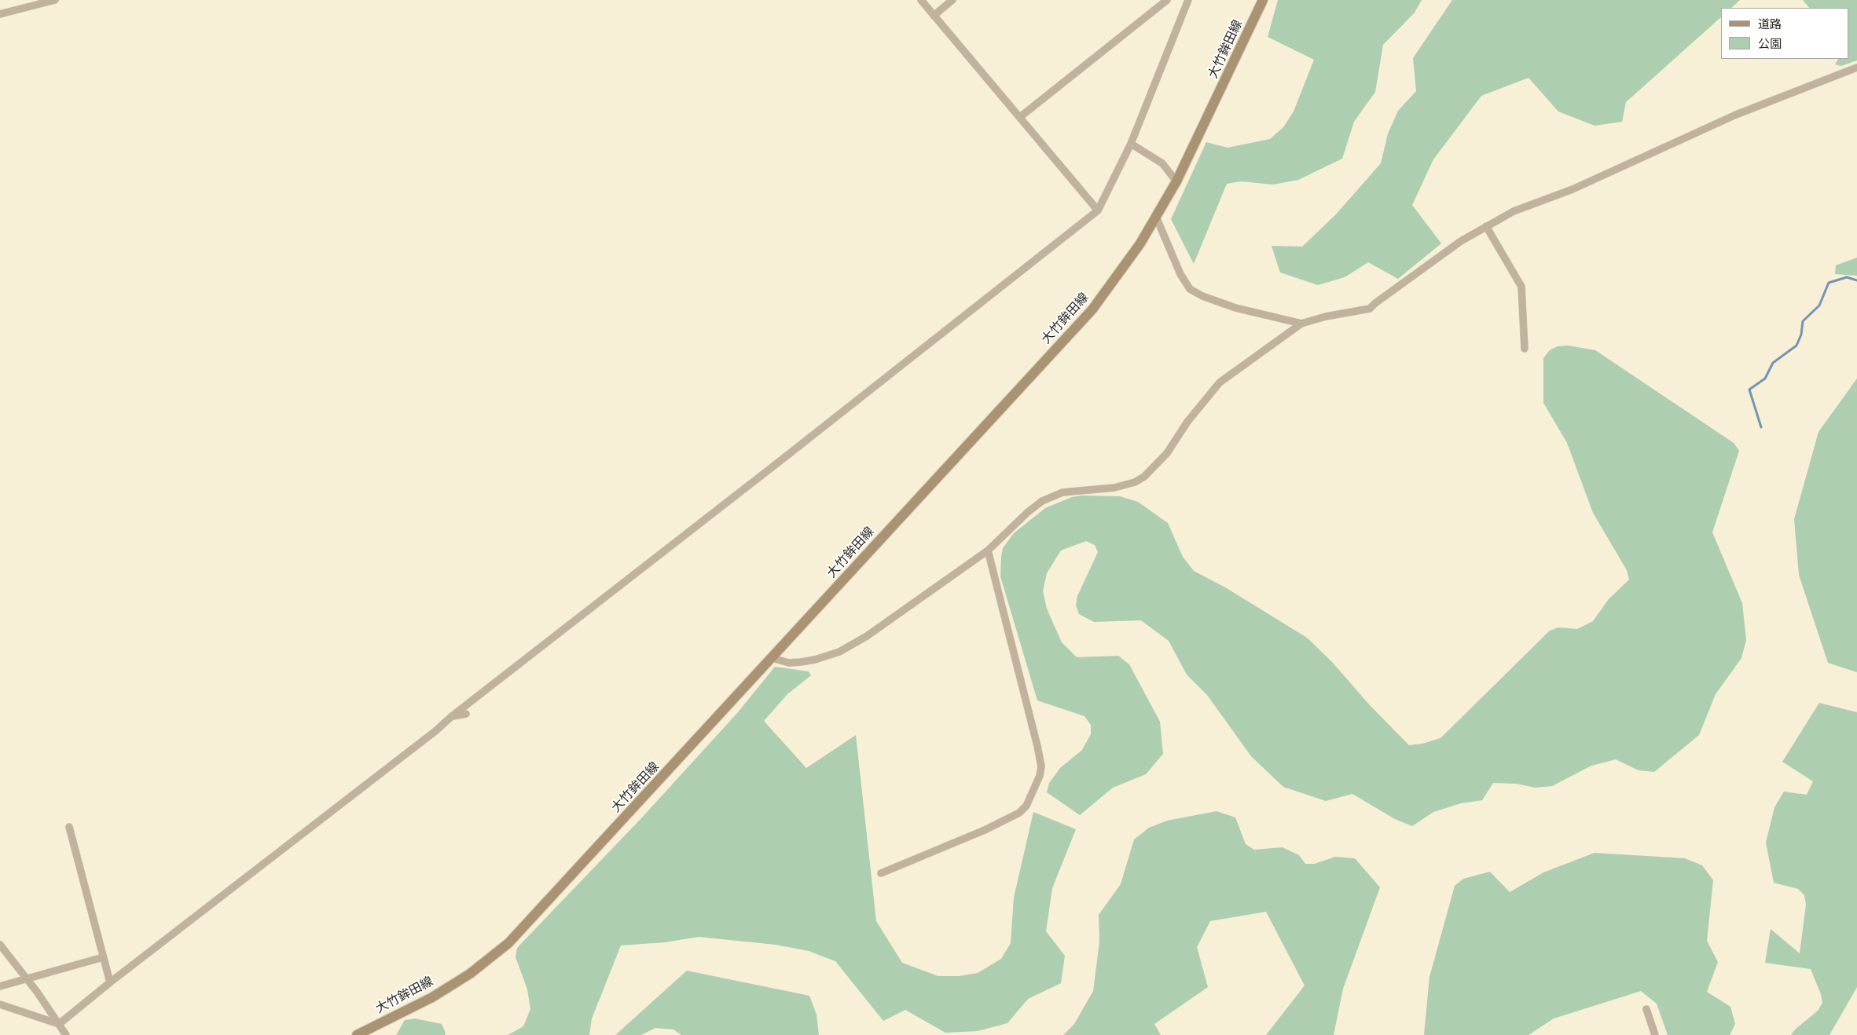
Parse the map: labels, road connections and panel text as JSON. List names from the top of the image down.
{
  "streets": {
    "main road": ["大竹鉾田線"]
  },
  "legend": ["道路", "公園"]
}
